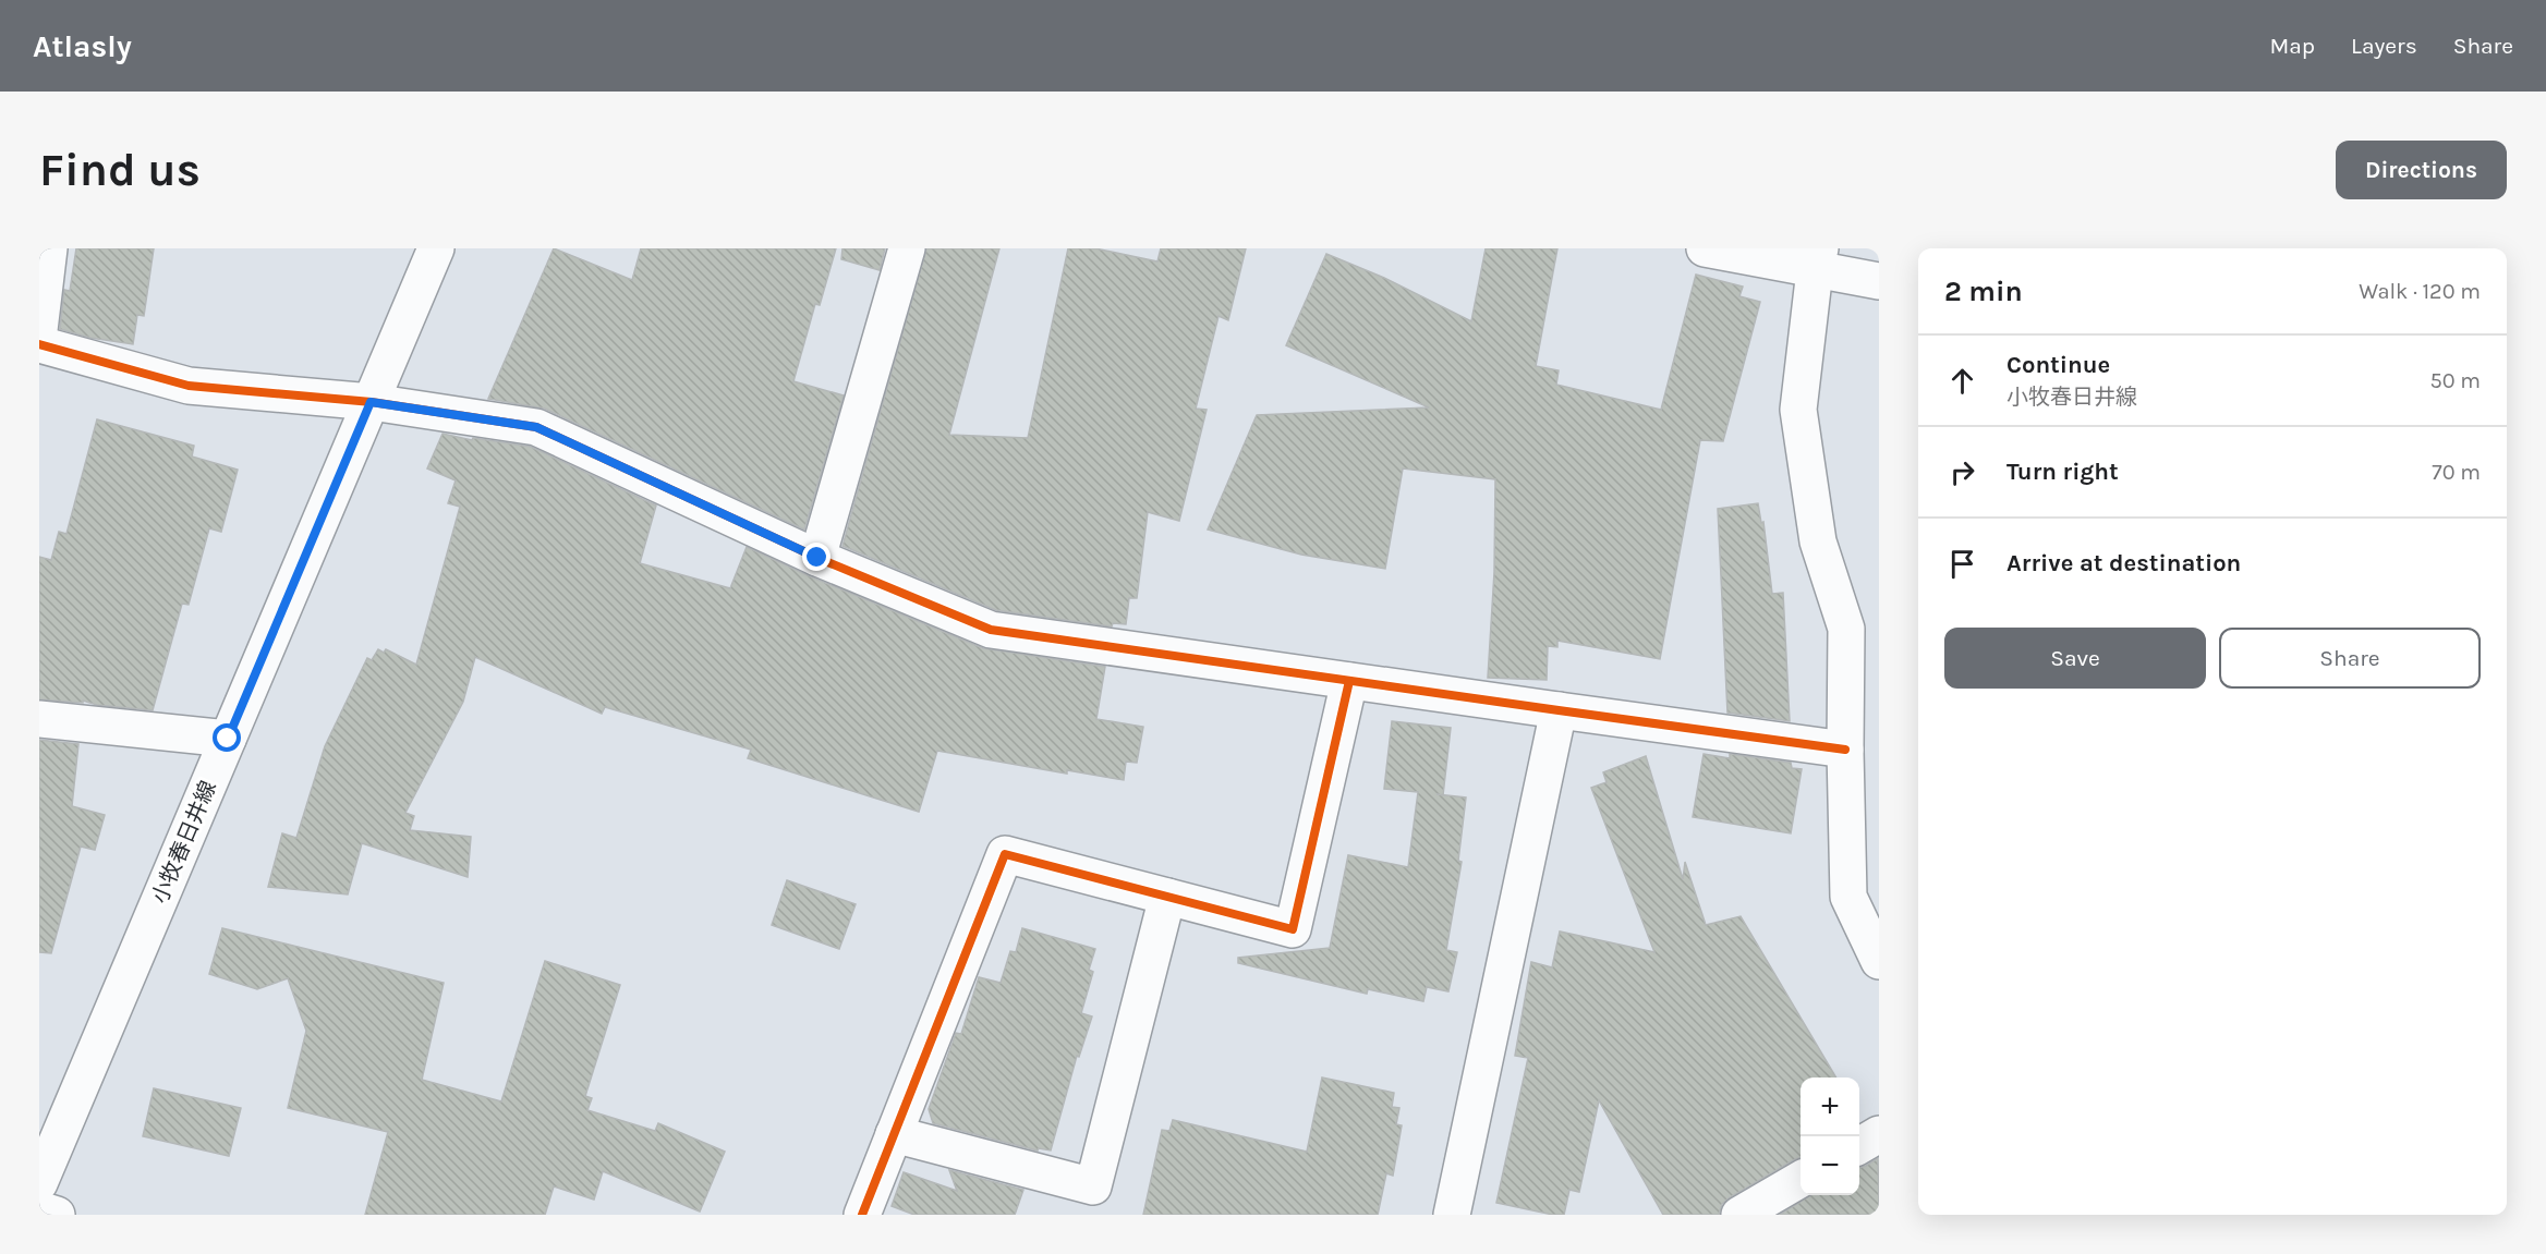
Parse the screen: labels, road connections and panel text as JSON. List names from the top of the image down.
{
  "streets": {
    "street": ["小牧春日井線"]
  },
  "page": {
    "header": "Atlasly",
    "nav": ["Map", "Layers", "Share"],
    "buttons": [
      "Directions",
      ["Save", "Share"]
    ],
    "title": "Find us",
    "heading": ["2 min", "Walk · 120 m"],
    "list": [
      ["Continue", "小牧春日井線", "50 m"],
      ["Turn right", "70 m"],
      "Arrive at destination"
    ],
    "map_buttons": ["+", "−"]
  }
}
